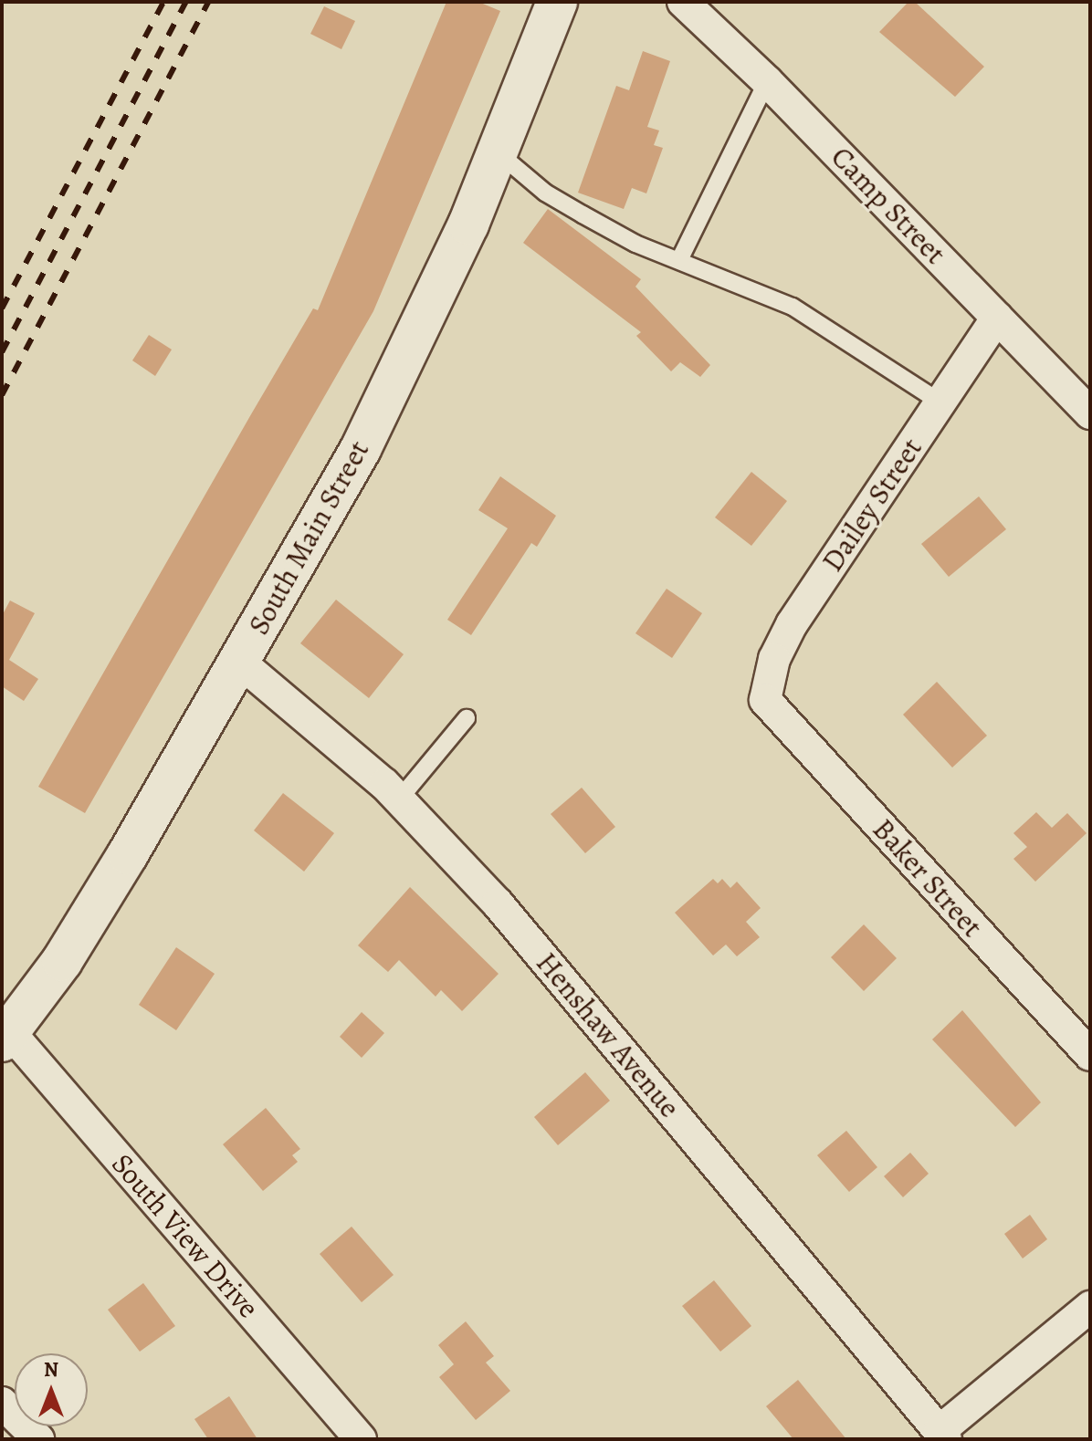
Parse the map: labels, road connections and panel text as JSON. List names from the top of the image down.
{
  "streets": {
    "main road": ["South Main Street"],
    "street": [
      "Camp Street",
      "Dailey Street",
      "Baker Street",
      "Henshaw Avenue",
      "South View Drive"
    ]
  },
  "crossings": [
    ["Camp Street", "Dailey Street"],
    ["Dailey Street", "Baker Street"],
    ["South Main Street", "Henshaw Avenue"],
    ["South Main Street", "South View Drive"]
  ],
  "north": "top"
}
